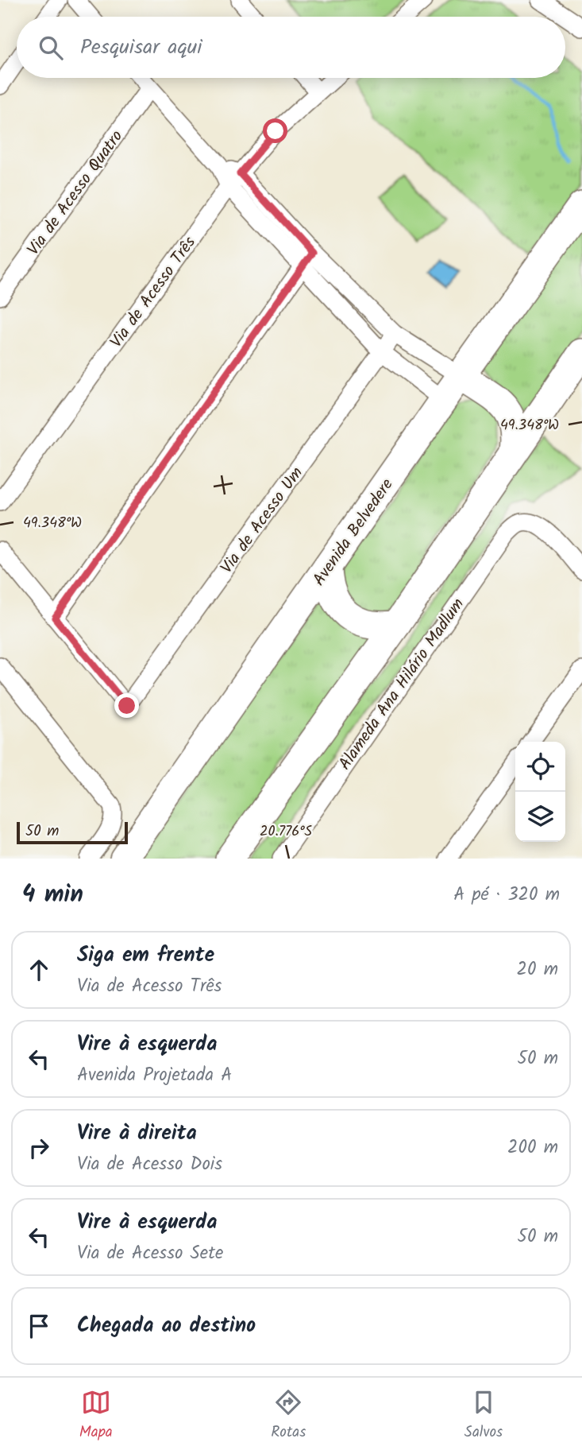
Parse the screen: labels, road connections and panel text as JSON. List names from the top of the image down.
{
  "streets": {
    "main road": ["Avenida Belvedere"],
    "street": [
      "Via de Acesso Quatro",
      "Via de Acesso Três",
      "Via de Acesso Um",
      "Alameda Ana Hilário Madlum"
    ]
  },
  "scale_bar": "50 m",
  "page": {
    "search": "Pesquisar aqui",
    "scale": "50 m",
    "heading": ["4 min", "A pé · 320 m"],
    "list": [
      ["Siga em frente", "Via de Acesso Três", "20 m"],
      ["Vire à esquerda", "Avenida Projetada A", "50 m"],
      ["Vire à direita", "Via de Acesso Dois", "200 m"],
      ["Vire à esquerda", "Via de Acesso Sete", "50 m"],
      "Chegada ao destino"
    ],
    "nav": ["Mapa", "Rotas", "Salvos"]
  },
  "coordinates": ["49.348°W", "20.776°S"]
}
